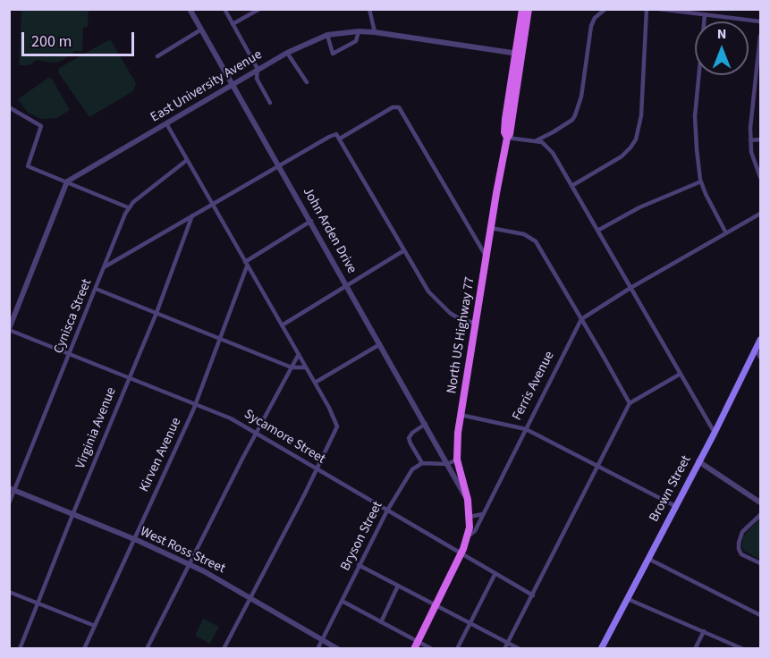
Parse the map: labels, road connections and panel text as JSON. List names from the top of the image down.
{
  "streets": {
    "main road": ["North US Highway 77", "Ferris Avenue", "Brown Street"],
    "street": [
      "East University Avenue",
      "John Arden Drive",
      "Cynisca Street",
      "Virginia Avenue",
      "Sycamore Street",
      "Kirven Avenue",
      "Bryson Street",
      "West Ross Street"
    ]
  },
  "crossings": [
    ["East University Avenue", "John Arden Drive"],
    ["East University Avenue", "North US Highway 77"],
    ["Cynisca Street", "Sycamore Street"],
    ["Cynisca Street", "West Ross Street"],
    ["North US Highway 77", "Ferris Avenue"],
    ["Ferris Avenue", "Sycamore Street"],
    ["Virginia Avenue", "Sycamore Street"],
    ["Virginia Avenue", "West Ross Street"],
    ["Sycamore Street", "Kirven Avenue"],
    ["Sycamore Street", "Bryson Street"],
    ["Kirven Avenue", "West Ross Street"],
    ["Bryson Street", "West Ross Street"]
  ],
  "scale_bar": "200 m",
  "north": "top"
}
